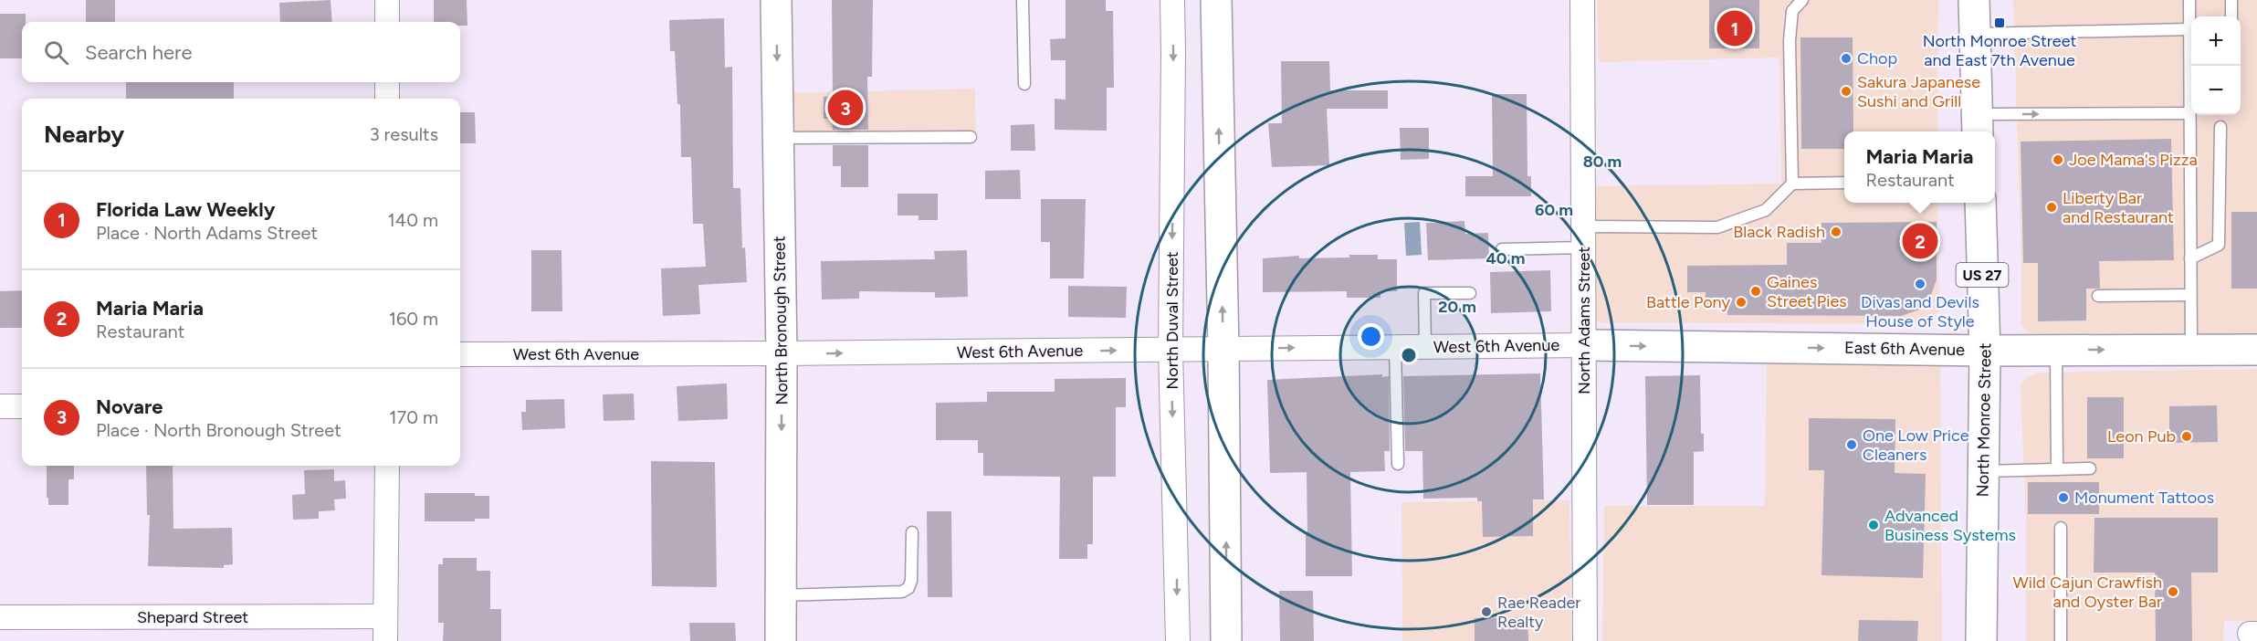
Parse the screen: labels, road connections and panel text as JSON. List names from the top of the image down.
{
  "streets": {
    "main road": [
      "US 27",
      "North Bronough Street",
      "East 6th Avenue",
      "North Monroe Street"
    ],
    "street": [
      "North Duval Street",
      "North Adams Street",
      "West 6th Avenue",
      "Shepard Street"
    ]
  },
  "crossings": [
    ["North Bronough Street", "West 6th Avenue"],
    ["North Duval Street", "West 6th Avenue"],
    ["North Adams Street", "West 6th Avenue"],
    ["North Adams Street", "East 6th Avenue"],
    ["West 6th Avenue", "East 6th Avenue"],
    ["East 6th Avenue", "North Monroe Street"]
  ],
  "one_way": [
    "North Bronough Street",
    "North Duval Street",
    "West 6th Avenue",
    "East 6th Avenue"
  ],
  "places": {
    "transit": ["North Monroe Street and East 7th Avenue"],
    "other": [
      "Chop",
      "Sakura Japanese Sushi and Grill",
      "Joe Mama's Pizza",
      "Liberty Bar and Restaurant",
      "Black Radish",
      "Divas and Devils House of Style",
      "Gaines Street Pies",
      "Battle Pony",
      "Leon Pub",
      "One Low Price Cleaners",
      "Monument Tattoos",
      "Advanced Business Systems",
      "Wild Cajun Crawfish and Oyster Bar",
      "Rae Reader Realty"
    ]
  },
  "page": {
    "pins": ["1", "3", "2"],
    "map_buttons": ["+", "−"],
    "search": "Search here",
    "heading": ["Nearby", "3 results"],
    "popup": ["Maria Maria", "Restaurant"],
    "list": [
      {
        "mark": "1",
        "name": "Florida Law Weekly",
        "note": "Place · North Adams Street",
        "value": "140 m"
      },
      {
        "mark": "2",
        "name": "Maria Maria",
        "note": "Restaurant",
        "value": "160 m"
      },
      {
        "mark": "3",
        "name": "Novare",
        "note": "Place · North Bronough Street",
        "value": "170 m"
      }
    ]
  },
  "rings": [
    "80 m",
    "60 m",
    "40 m",
    "20 m"
  ]
}
